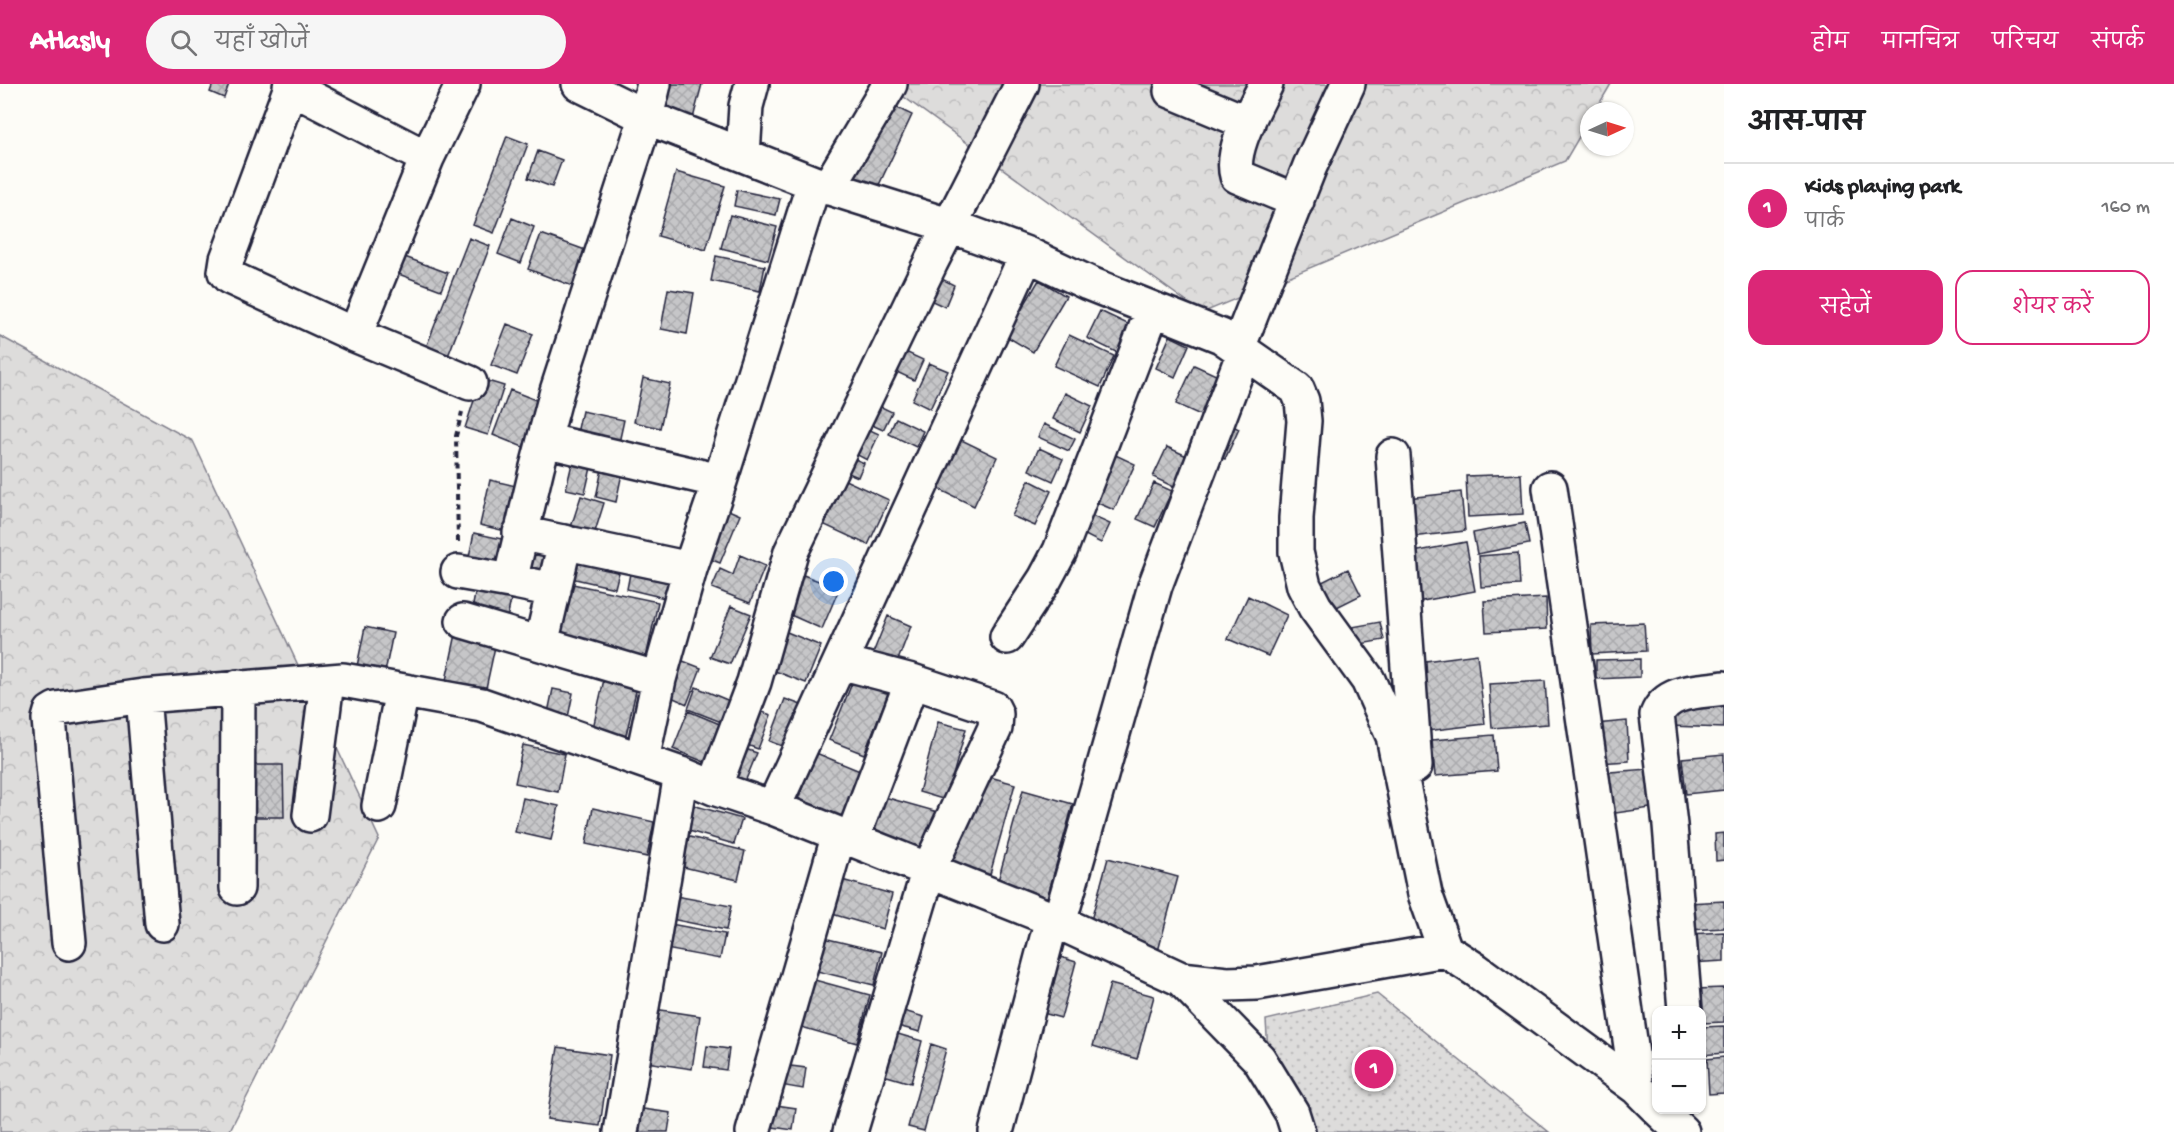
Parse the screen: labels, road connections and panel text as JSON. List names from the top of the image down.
{
  "north": "right",
  "page": {
    "header": "Atlasly",
    "search": "यहाँ खोजें",
    "nav": [
      "होम",
      "मानचित्र",
      "परिचय",
      "संपर्क"
    ],
    "heading": "आस-पास",
    "list": [
      {
        "mark": "1",
        "name": "Kids playing park",
        "note": "पार्क",
        "value": "160 m"
      }
    ],
    "buttons": ["सहेजें", "शेयर करें"],
    "map_buttons": ["+", "−"],
    "pins": "1"
  }
}
